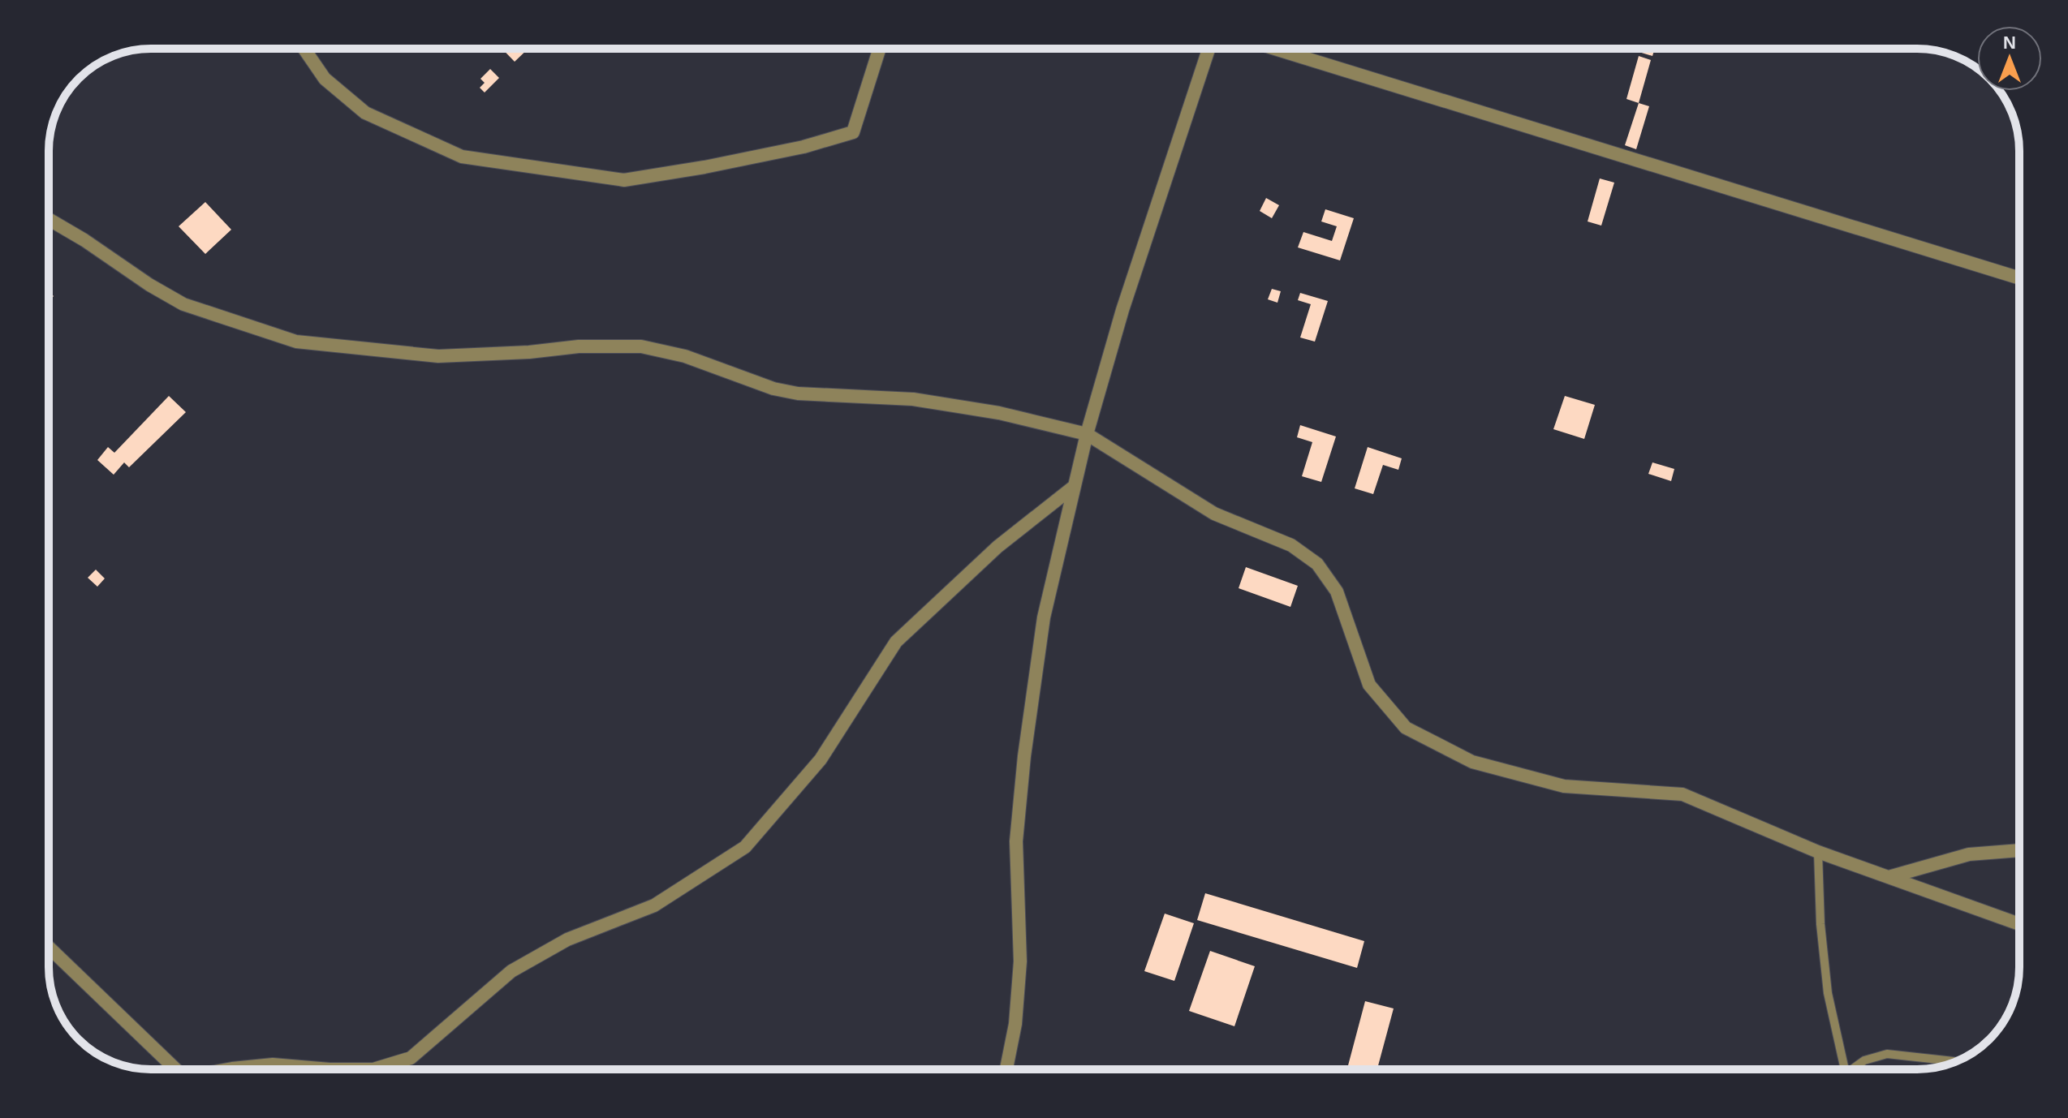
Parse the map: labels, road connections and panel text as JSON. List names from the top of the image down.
{
  "north": "top"
}
